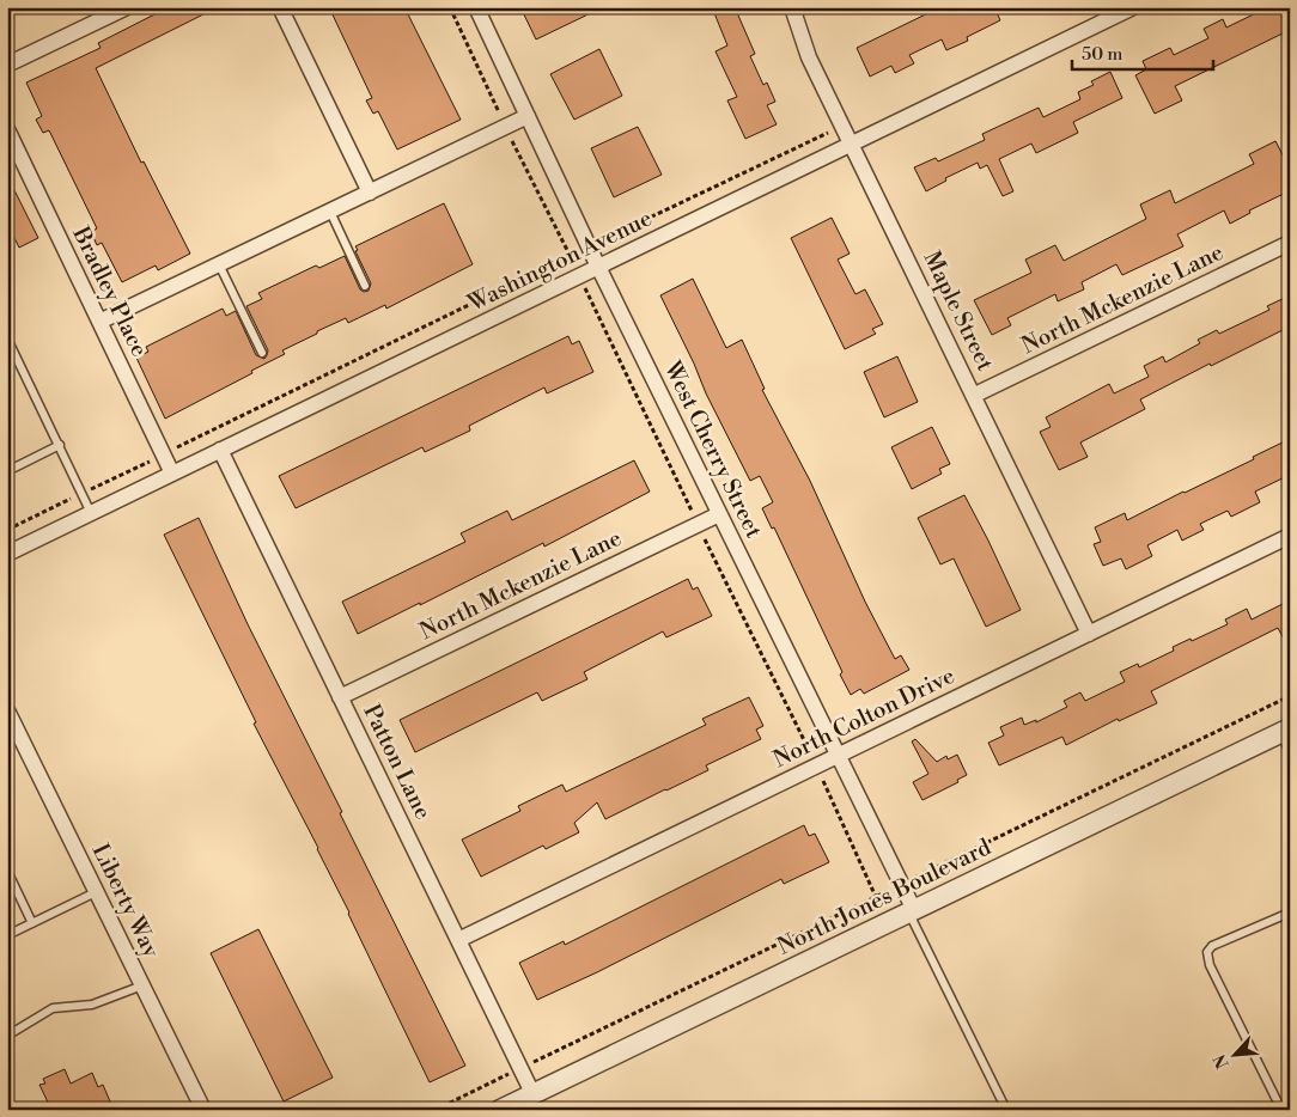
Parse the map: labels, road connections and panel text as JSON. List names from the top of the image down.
{
  "streets": {
    "street": [
      "Washington Avenue",
      "Bradley Place",
      "North Mckenzie Lane",
      "Maple Street",
      "West Cherry Street",
      "North Colton Drive",
      "Patton Lane",
      "North Jones Boulevard",
      "Liberty Way"
    ]
  },
  "crossings": [
    ["Washington Avenue", "Bradley Place"],
    ["Washington Avenue", "Maple Street"],
    ["Washington Avenue", "West Cherry Street"],
    ["Washington Avenue", "Patton Lane"],
    ["North Mckenzie Lane", "Maple Street"],
    ["North Mckenzie Lane", "West Cherry Street"],
    ["North Mckenzie Lane", "Patton Lane"],
    ["Maple Street", "North Colton Drive"],
    ["West Cherry Street", "North Colton Drive"],
    ["West Cherry Street", "North Jones Boulevard"],
    ["North Colton Drive", "Patton Lane"],
    ["Patton Lane", "North Jones Boulevard"]
  ],
  "scale_bar": "50 m",
  "north": "bottom left"
}
